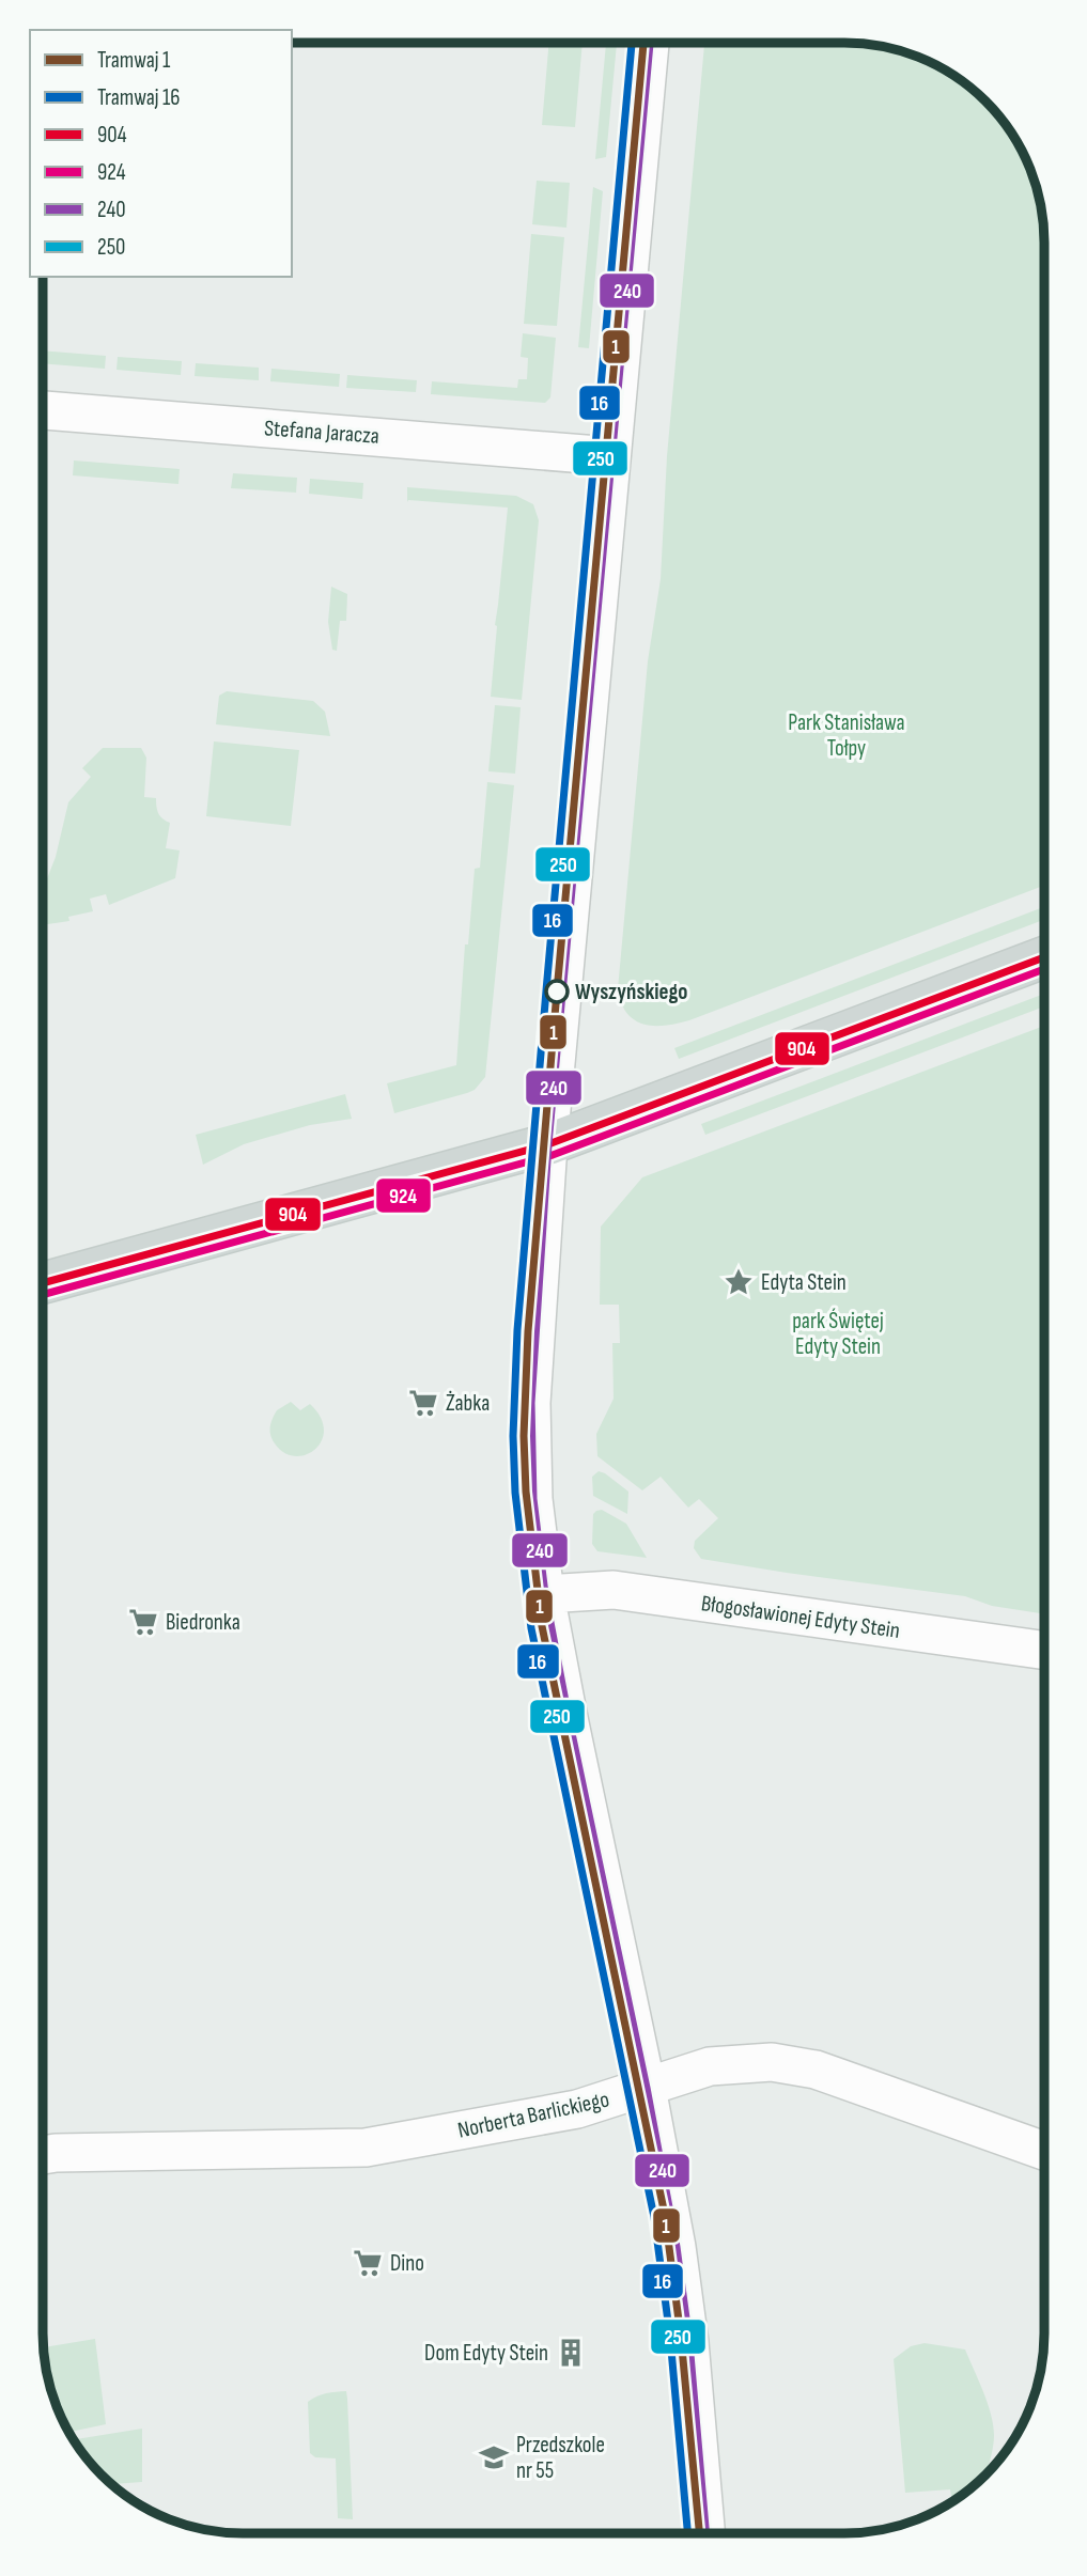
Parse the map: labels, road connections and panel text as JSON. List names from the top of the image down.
{
  "streets": {
    "street": ["Stefana Jaracza", "Błogosławionej Edyty Stein", "Norberta Barlickiego"]
  },
  "parks": ["Park Stanisława Tołpy", "park Świętej Edyty Stein"],
  "places": {
    "other": ["Wyszyńskiego"],
    "place": ["Edyta Stein"],
    "supermarket": ["Żabka", "Biedronka", "Dino"],
    "building": ["Dom Edyty Stein"],
    "school or university": ["Przedszkole nr 55"]
  },
  "lines": [
    "transit line 240",
    "tram line 1",
    "transit line 250",
    "tram line 16",
    "transit line 904",
    "transit line 924"
  ],
  "legend": [
    "Tramwaj 1",
    "Tramwaj 16",
    "904",
    "924",
    "240",
    "250"
  ]
}
